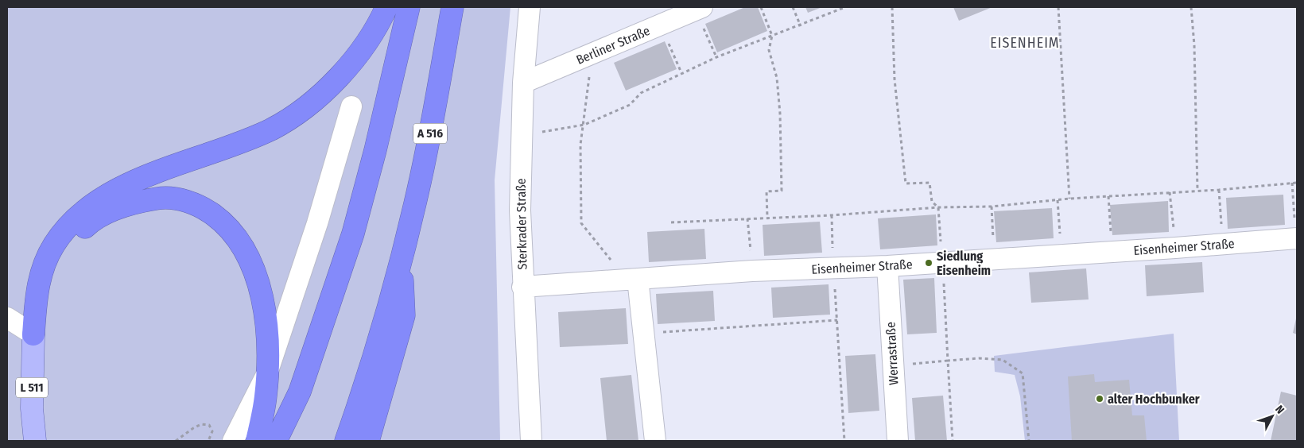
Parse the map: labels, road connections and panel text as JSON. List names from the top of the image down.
{
  "streets": {
    "highway": ["A 516"],
    "main road": ["L 511"],
    "street": [
      "Berliner Straße",
      "Sterkrader Straße",
      "Eisenheimer Straße",
      "Werrastraße"
    ]
  },
  "crossings": [
    ["Berliner Straße", "Sterkrader Straße"],
    ["Sterkrader Straße", "Eisenheimer Straße"],
    ["Eisenheimer Straße", "Werrastraße"]
  ],
  "districts": ["EISENHEIM"],
  "places": ["Siedlung Eisenheim", "alter Hochbunker"],
  "north": "top right"
}
